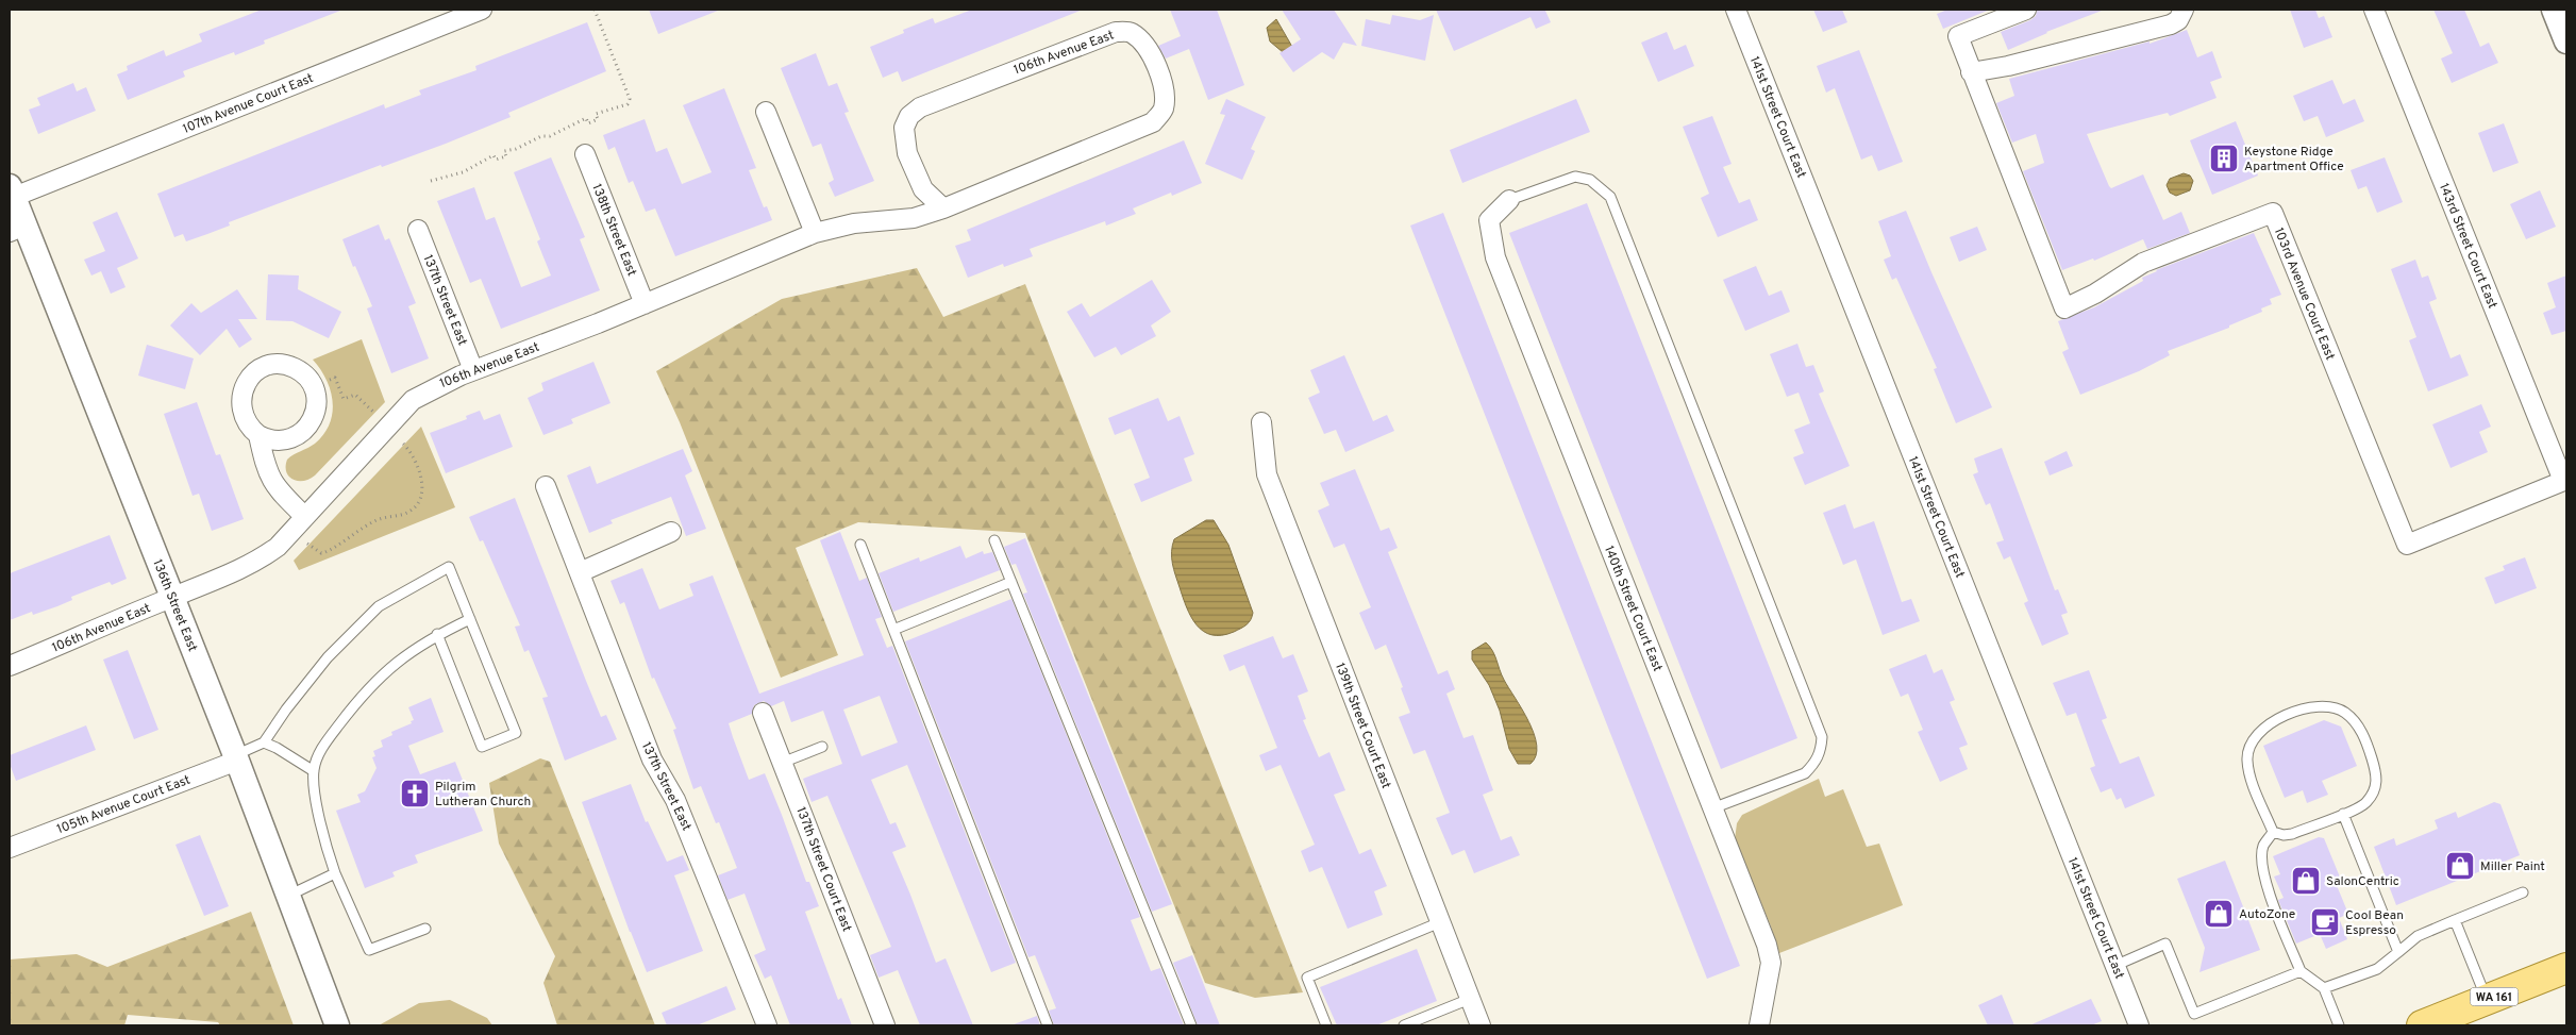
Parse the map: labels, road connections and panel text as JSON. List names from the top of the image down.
{
  "streets": {
    "main road": ["WA 161"],
    "street": [
      "106th Avenue East",
      "107th Avenue Court East",
      "141st Street Court East",
      "138th Street East",
      "143rd Street Court East",
      "103rd Avenue Court East",
      "137th Street East",
      "136th Street East",
      "140th Street Court East",
      "139th Street Court East",
      "105th Avenue Court East",
      "137th Street Court East"
    ]
  },
  "crossings": [
    ["106th Avenue East", "138th Street East"],
    ["106th Avenue East", "137th Street East"],
    ["106th Avenue East", "136th Street East"],
    ["107th Avenue Court East", "136th Street East"],
    ["143rd Street Court East", "103rd Avenue Court East"],
    ["136th Street East", "105th Avenue Court East"]
  ],
  "places": {
    "building": ["Keystone Ridge Apartment Office"],
    "church": ["Pilgrim Lutheran Church"],
    "shop": ["Miller Paint", "SalonCentric", "AutoZone"],
    "cafe": ["Cool Bean Espresso"]
  }
}
